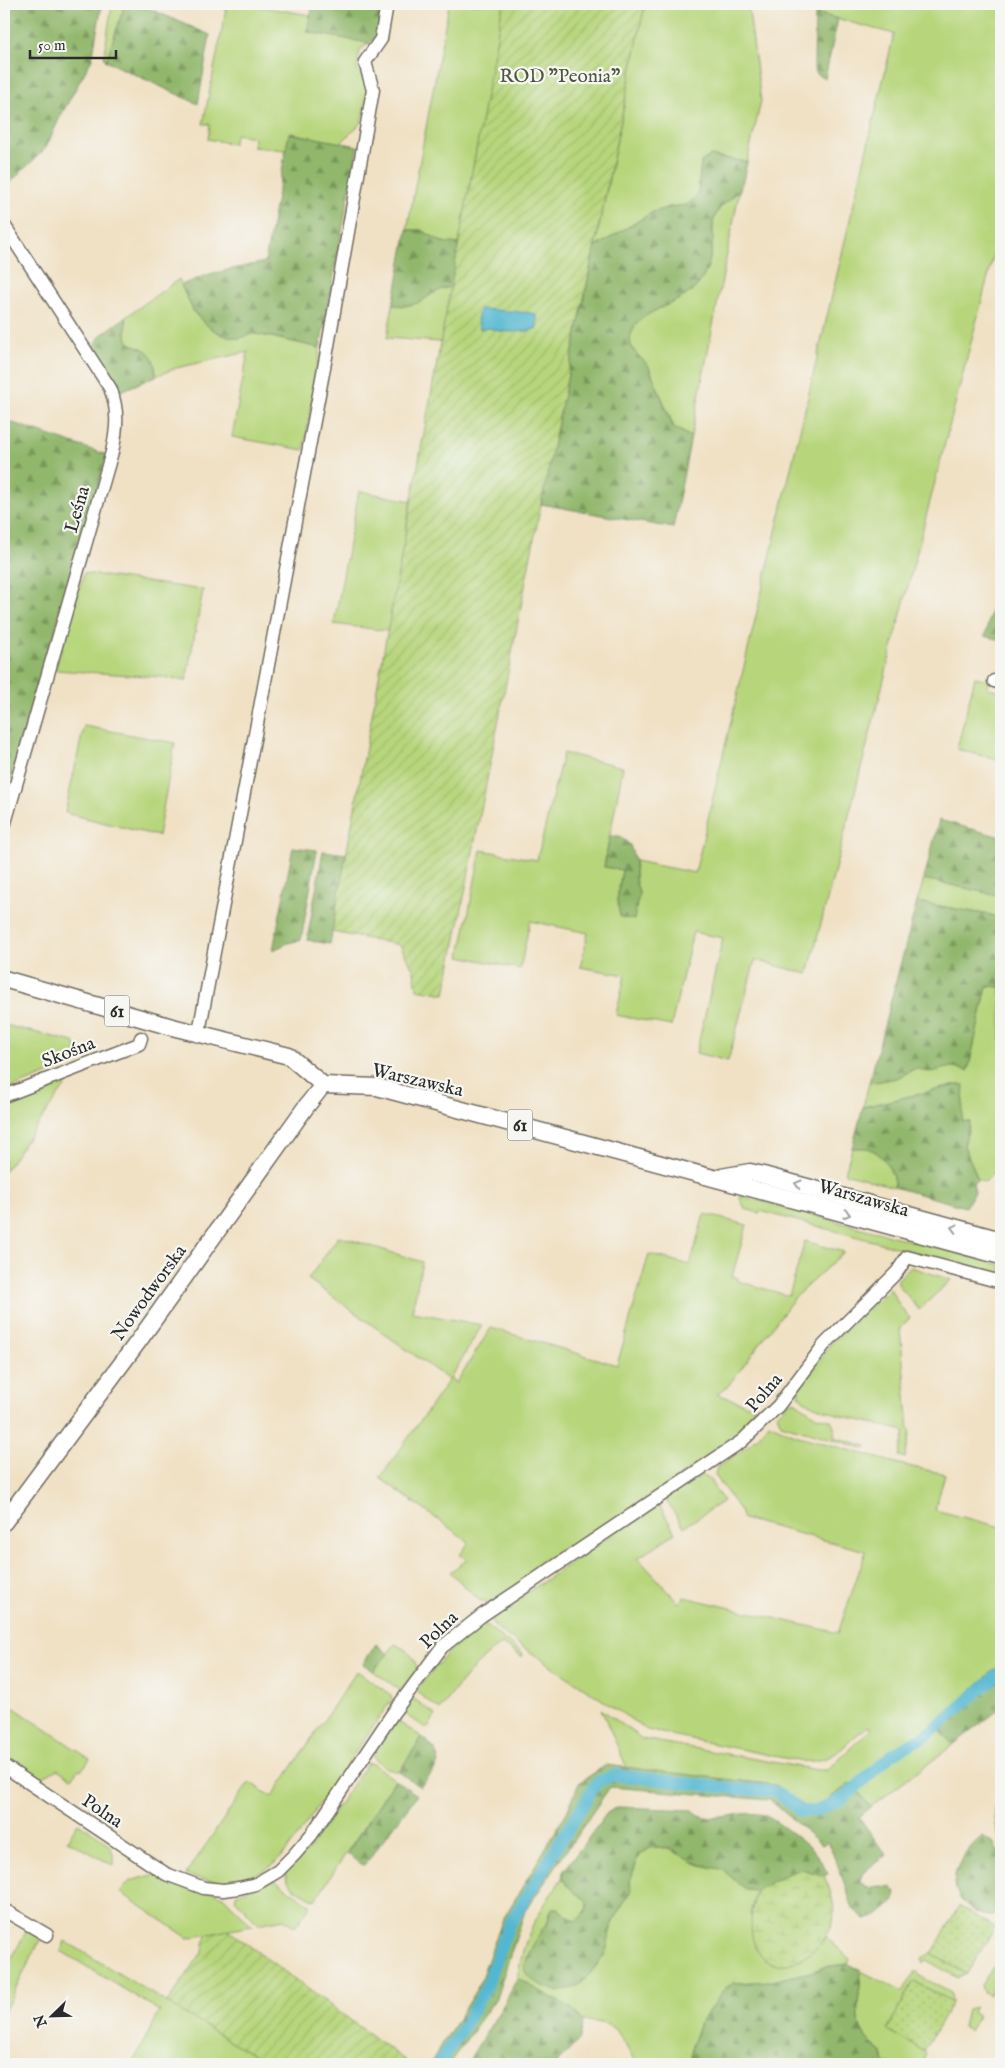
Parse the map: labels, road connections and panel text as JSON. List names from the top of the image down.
{
  "streets": {
    "main road": ["61", "Warszawska", "Nowodworska"],
    "street": ["Leśna", "Skośna", "Polna"]
  },
  "crossings": [
    ["61", "Warszawska"],
    ["61", "Nowodworska"],
    ["Warszawska", "Nowodworska"]
  ],
  "parks": ["ROD \"Peonia\""],
  "scale_bar": "50 m",
  "north": "bottom left"
}
